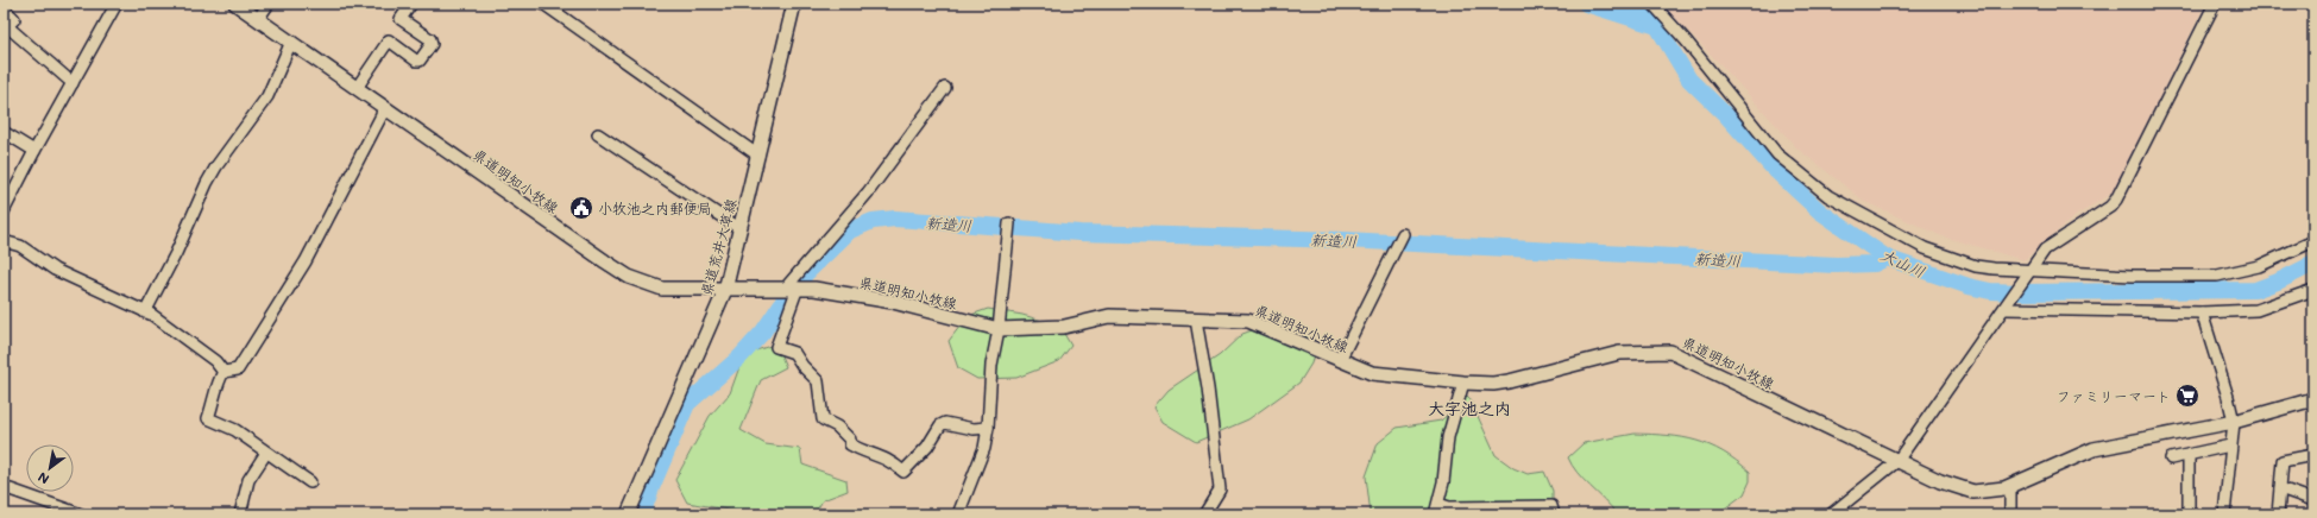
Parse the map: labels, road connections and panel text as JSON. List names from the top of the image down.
{
  "streets": {
    "main road": ["県道明知小牧線", "県道荒井大草線"]
  },
  "crossings": [
    ["県道明知小牧線", "県道荒井大草線"]
  ],
  "districts": ["大字池之内"],
  "water": ["新造川", "大山川"],
  "places": {
    "public building": ["小牧池之内郵便局"],
    "supermarket": ["ファミリーマート"]
  },
  "north": "bottom left"
}
